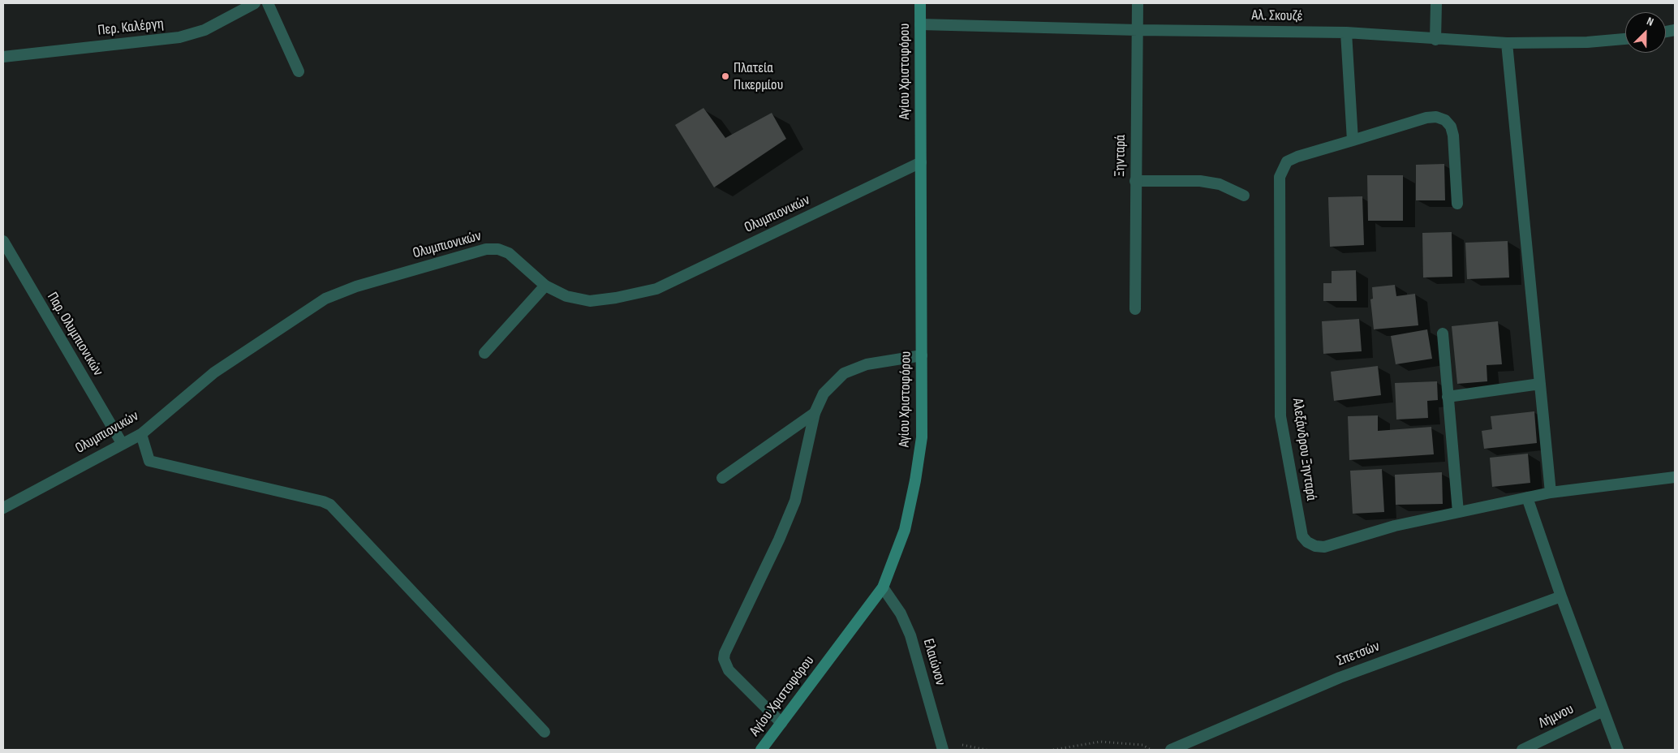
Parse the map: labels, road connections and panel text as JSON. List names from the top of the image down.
{
  "streets": {
    "main road": ["Αγίου Χριστοφόρου"],
    "street": [
      "Αλ. Σκουζέ",
      "Περ. Καλέργη",
      "Ξηνταρά",
      "Ολυμπιονικών",
      "Παρ. Ολυμπιονικών",
      "Αλεξάνδρου Ξηνταρά",
      "Σπετσών",
      "Ελαιώνον",
      "Λήμνου"
    ]
  },
  "crossings": [
    ["Αλ. Σκουζέ", "Αγίου Χριστοφόρου"],
    ["Αλ. Σκουζέ", "Ξηνταρά"],
    ["Αγίου Χριστοφόρου", "Ολυμπιονικών"],
    ["Αγίου Χριστοφόρου", "Ελαιώνον"],
    ["Ολυμπιονικών", "Παρ. Ολυμπιονικών"]
  ],
  "places": ["Πλατεία Πικερμίου"],
  "north": "top right"
}
